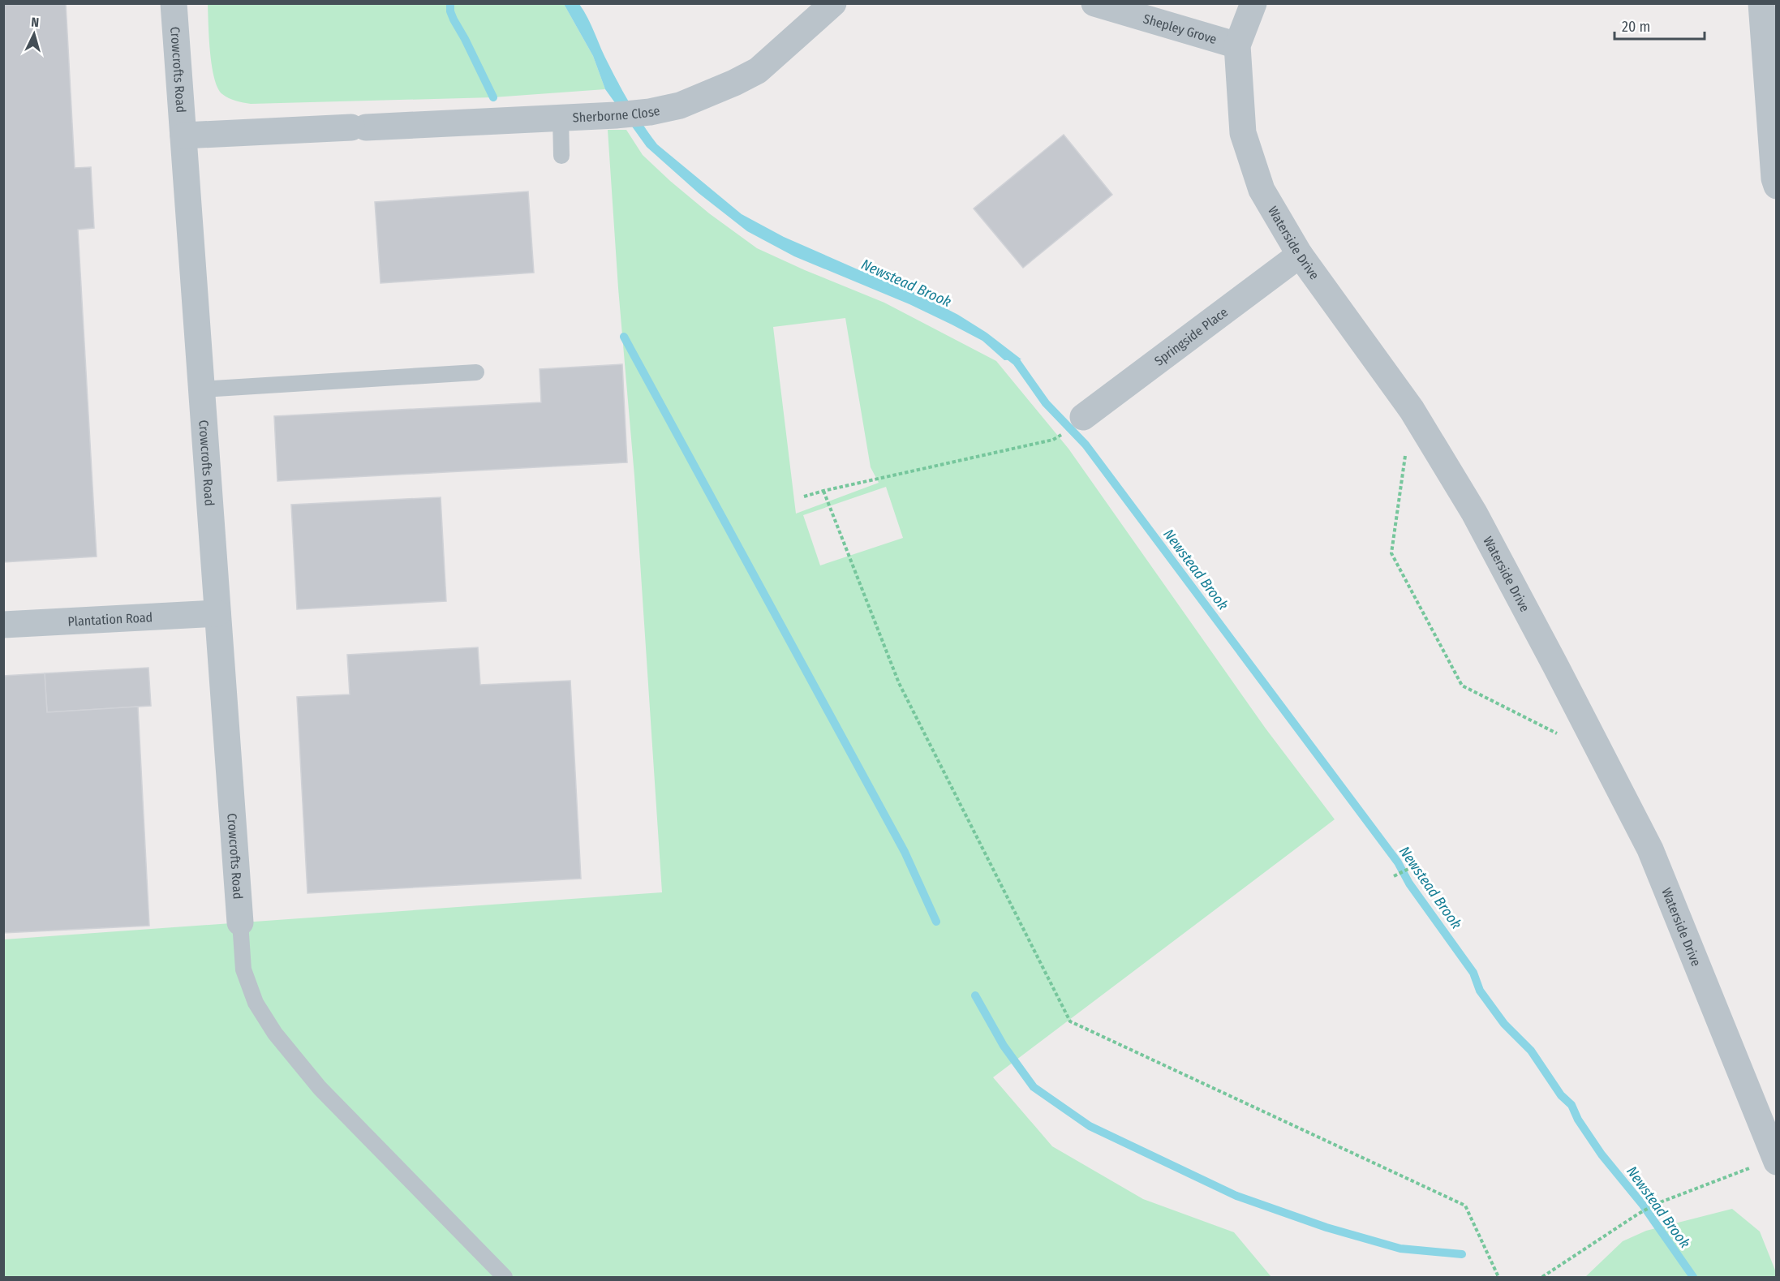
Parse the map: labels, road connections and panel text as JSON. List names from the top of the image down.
{
  "streets": {
    "street": [
      "Shepley Grove",
      "Crowcrofts Road",
      "Sherborne Close",
      "Waterside Drive",
      "Springside Place",
      "Plantation Road"
    ]
  },
  "crossings": [
    ["Shepley Grove", "Waterside Drive"],
    ["Crowcrofts Road", "Sherborne Close"],
    ["Crowcrofts Road", "Plantation Road"],
    ["Waterside Drive", "Springside Place"]
  ],
  "water": ["Newstead Brook"],
  "scale_bar": "20 m",
  "north": "top"
}
